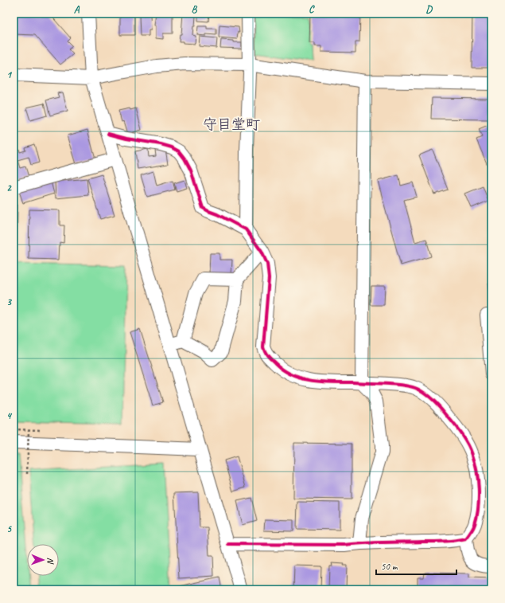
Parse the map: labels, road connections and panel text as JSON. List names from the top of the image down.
{
  "districts": ["守目堂町"],
  "scale_bar": "50 m",
  "north": "right",
  "grid": {
    "columns": [
      "A",
      "B",
      "C",
      "D"
    ],
    "rows": [
      "1",
      "2",
      "3",
      "4",
      "5"
    ]
  }
}
